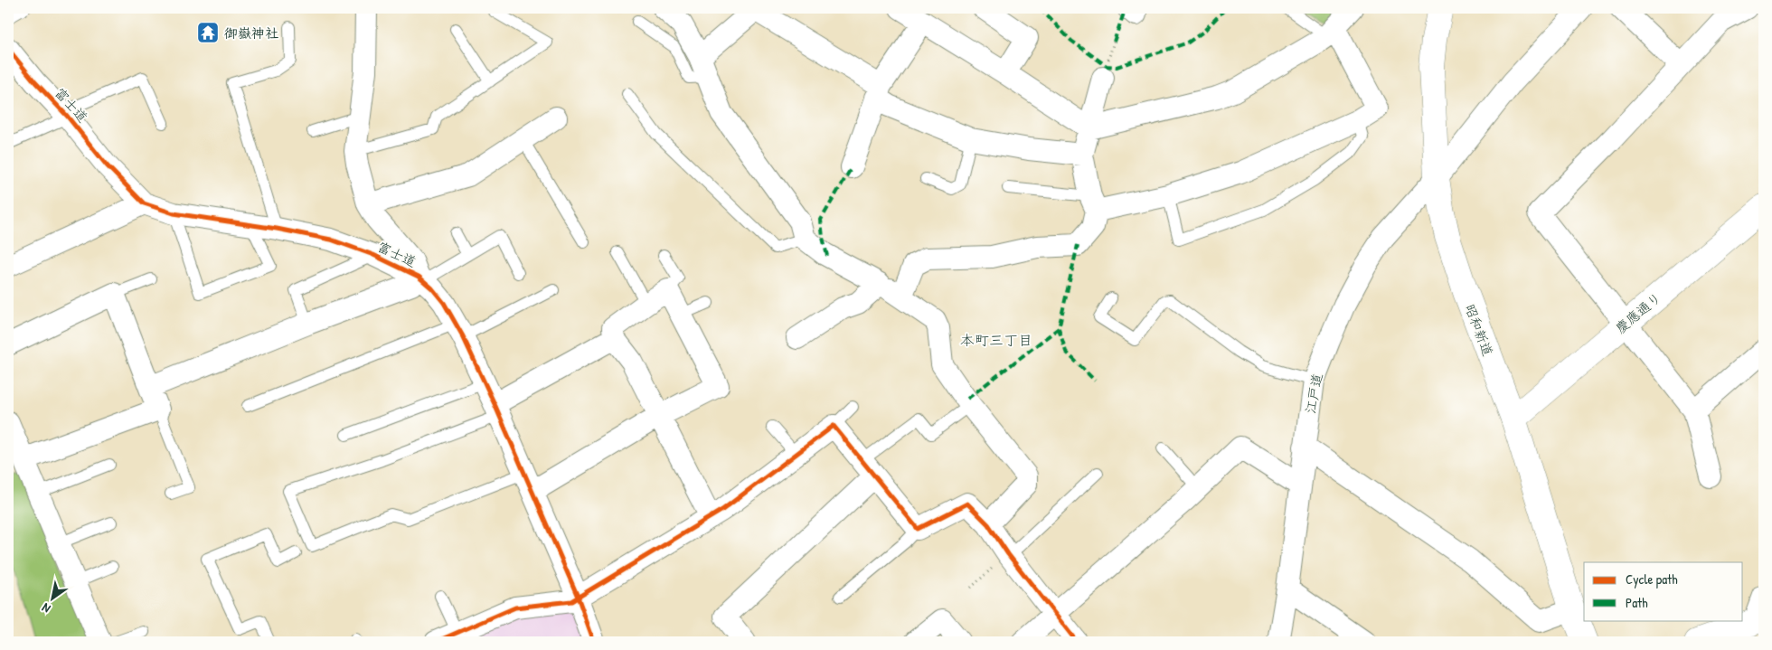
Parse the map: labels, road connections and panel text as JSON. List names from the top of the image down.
{
  "streets": {
    "main road": ["慶應通り", "昭和新道"],
    "street": ["富士道", "江戸道"]
  },
  "crossings": [
    ["慶應通り", "昭和新道"],
    ["昭和新道", "江戸道"]
  ],
  "districts": ["本町三丁目"],
  "places": {
    "temple": ["御嶽神社"]
  },
  "legend": ["Cycle path", "Path"],
  "north": "bottom left"
}
